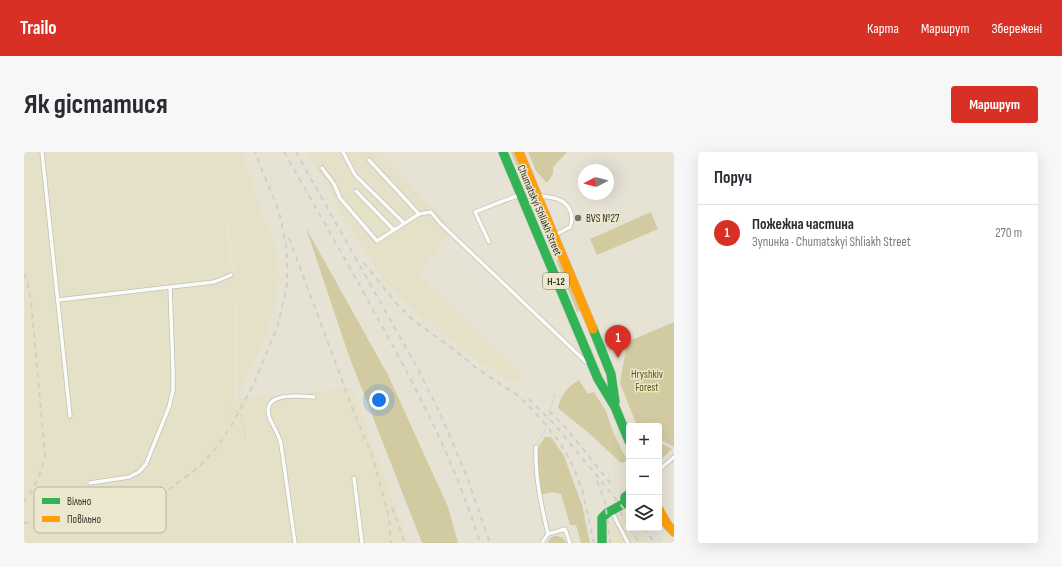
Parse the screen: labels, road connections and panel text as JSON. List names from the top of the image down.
{
  "streets": {
    "main road": ["Chumatskyi Shliakh Street", "Н-12"]
  },
  "parks": ["Hryshkiv Forest"],
  "places": ["BVS №27"],
  "legend": ["Вільно", "Повільно"],
  "north": "left",
  "page": {
    "header": "Trailo",
    "nav": ["Карта", "Маршрут", "Збережені"],
    "buttons": "Маршрут",
    "title": "Як дістатися",
    "heading": "Поруч",
    "list": [
      {
        "mark": "1",
        "name": "Пожежна частина",
        "note": "Зупинка · Chumatskyi Shliakh Street",
        "value": "270 m"
      }
    ],
    "pins": "1",
    "map_buttons": ["+", "−"]
  }
}
